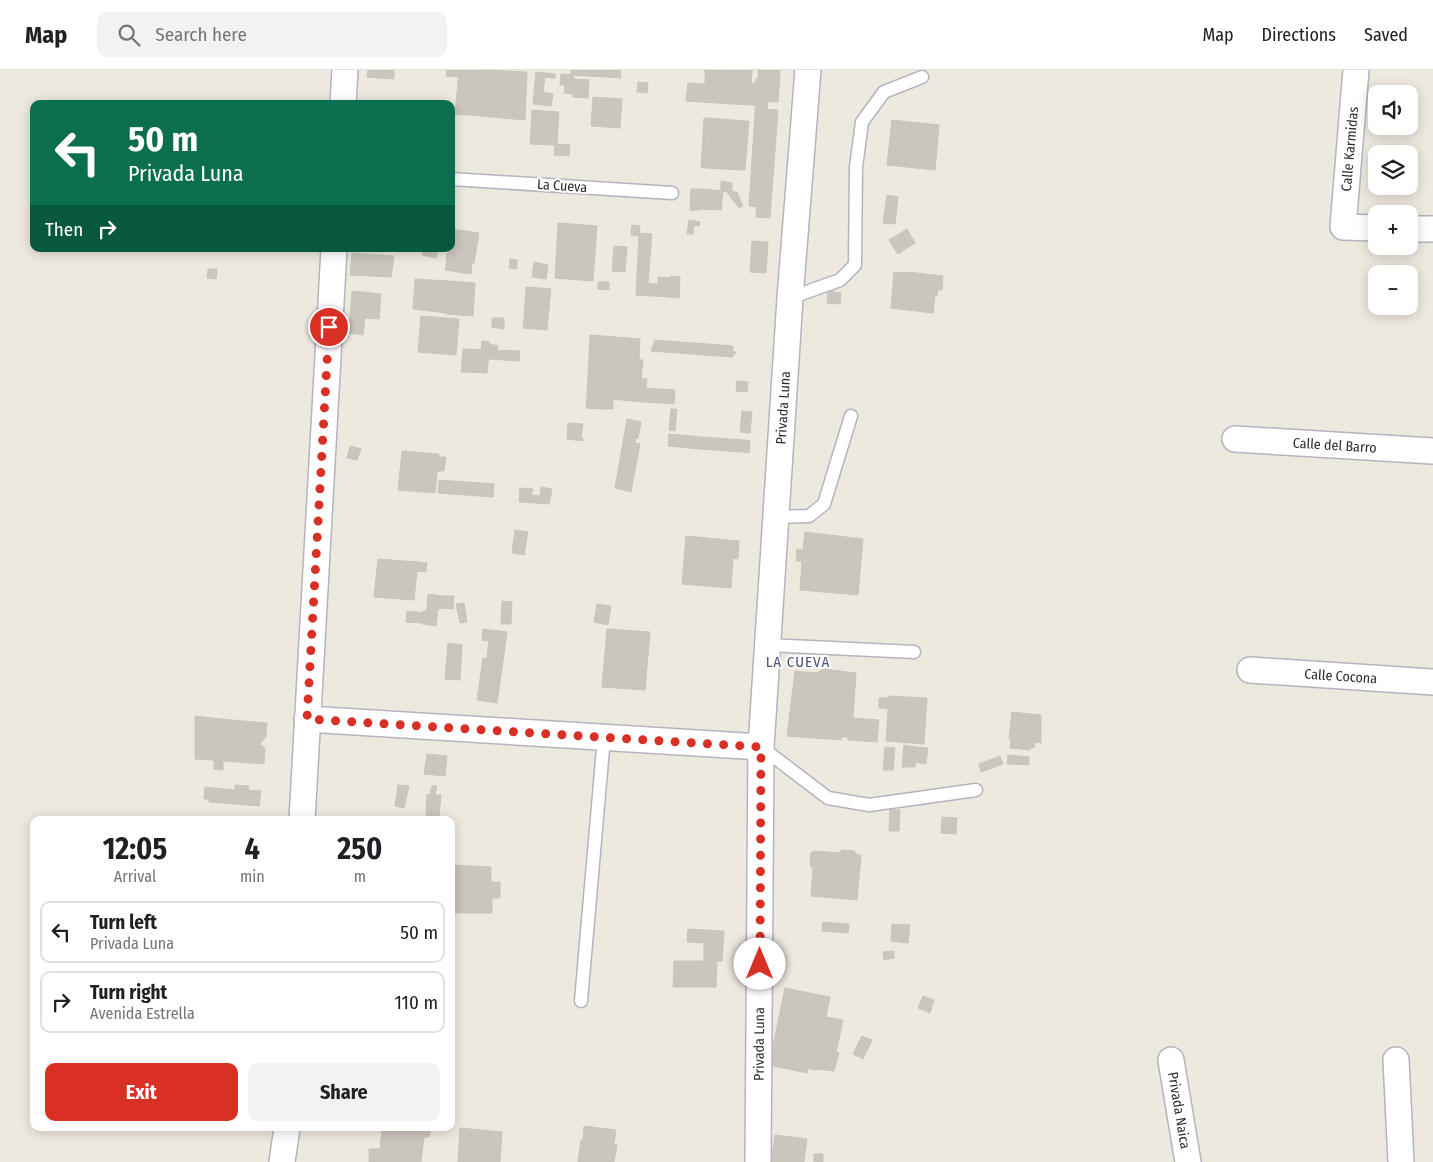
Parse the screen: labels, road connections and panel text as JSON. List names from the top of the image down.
{
  "streets": {
    "street": [
      "Calle Karmidas",
      "Privada Luna",
      "Calle del Barro",
      "Calle Cocona",
      "Privada Naica"
    ],
    "lane": ["La Cueva"]
  },
  "districts": ["LA CUEVA"],
  "page": {
    "header": "Map",
    "search": "Search here",
    "nav": ["Map", "Directions", "Saved"],
    "map_buttons": ["+", "−"],
    "turn": ["50 m", "Privada Luna"],
    "then": "Then",
    "eta": [
      "12:05",
      "Arrival",
      "4",
      "min",
      "250",
      "m"
    ],
    "list": [
      {
        "name": "Turn left",
        "note": "Privada Luna",
        "value": "50 m"
      },
      {
        "name": "Turn right",
        "note": "Avenida Estrella",
        "value": "110 m"
      }
    ],
    "buttons": ["Exit", "Share"]
  }
}
